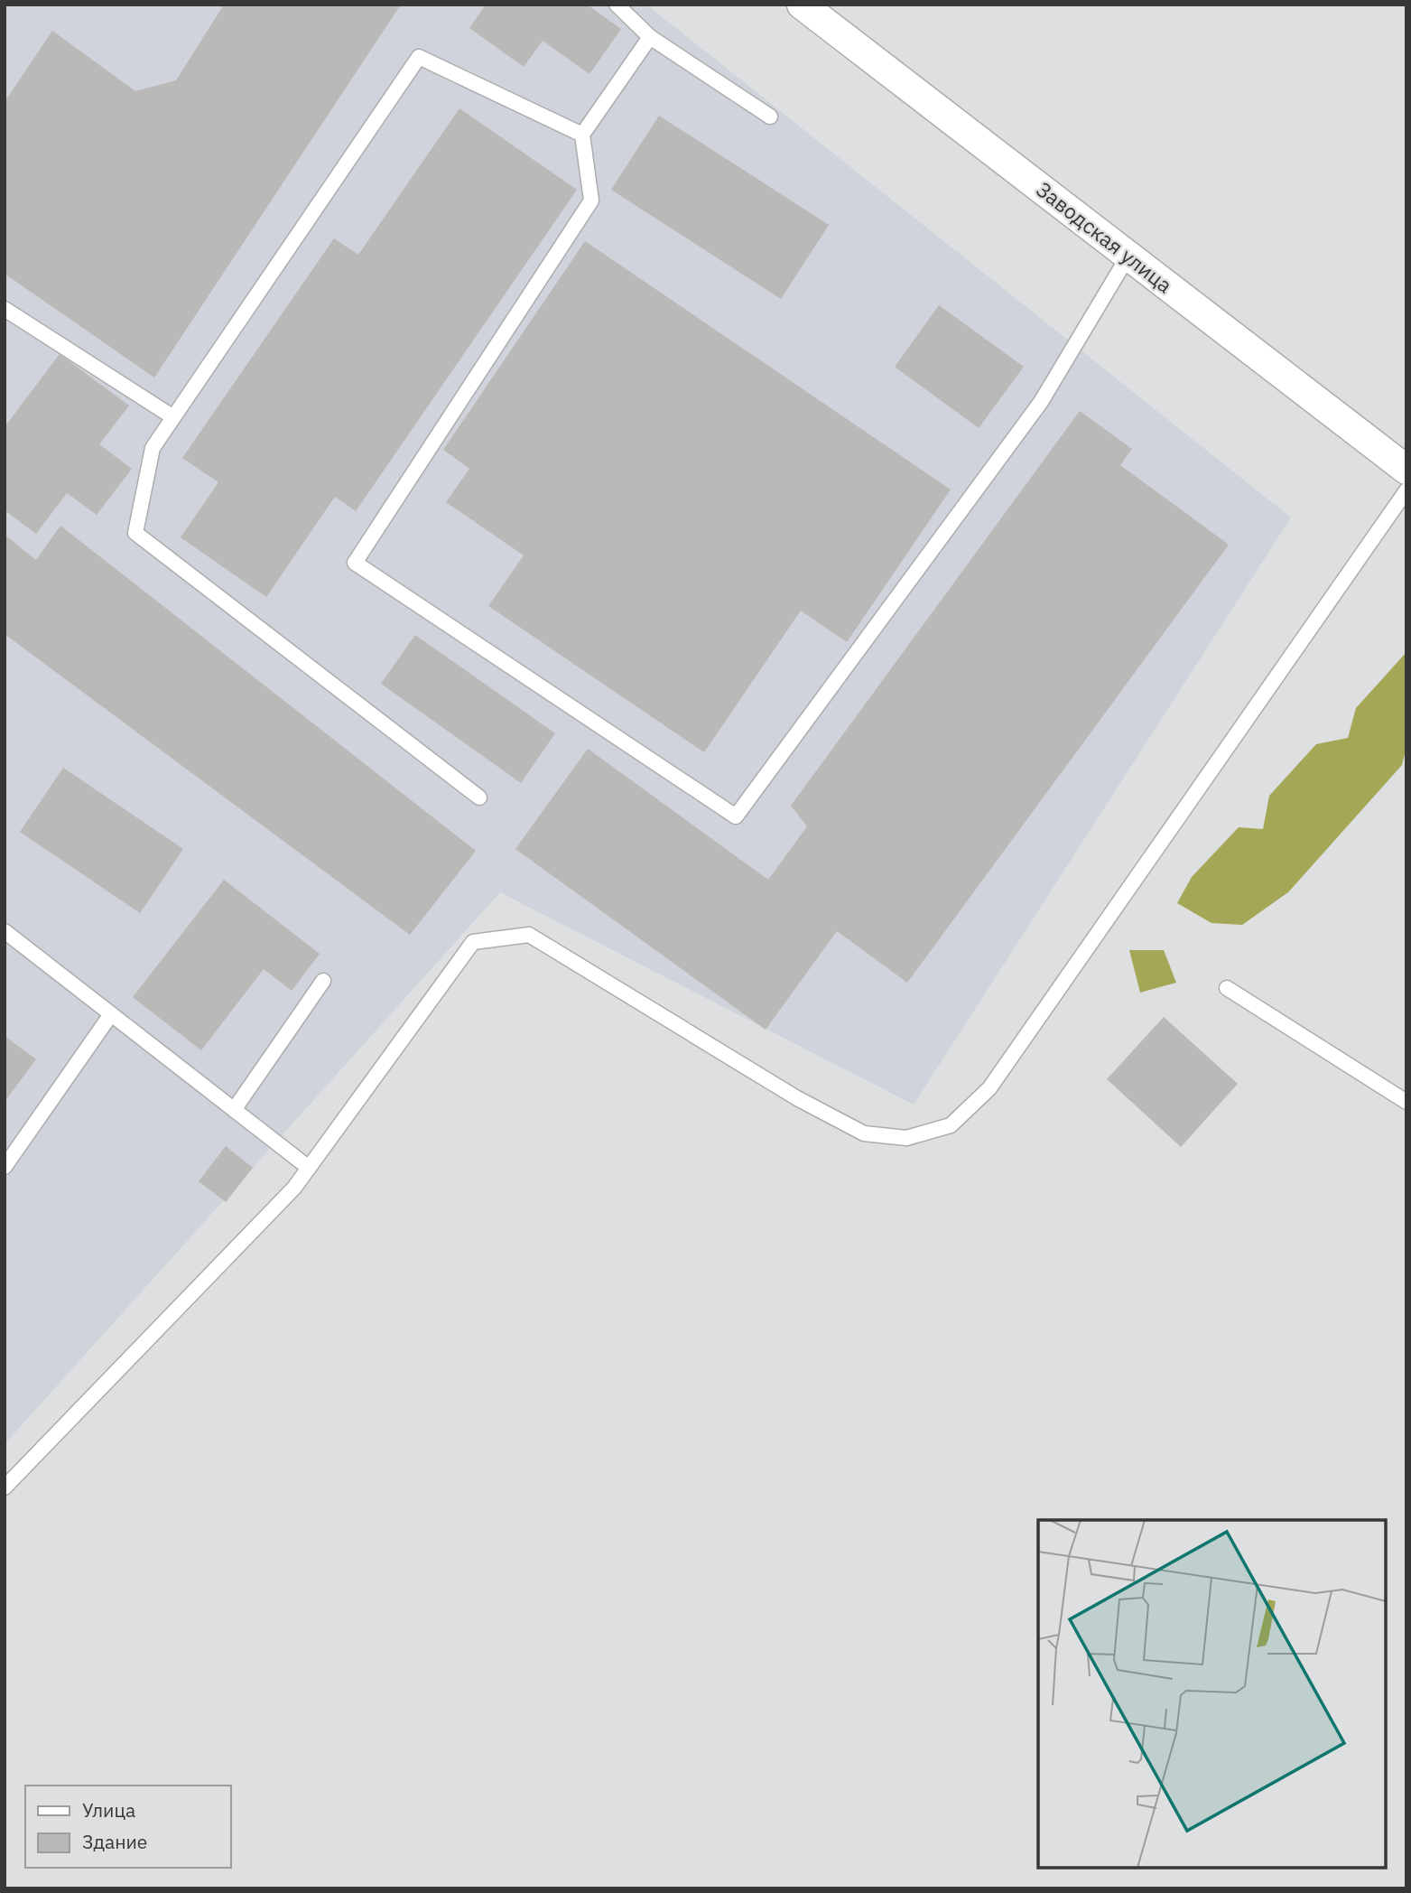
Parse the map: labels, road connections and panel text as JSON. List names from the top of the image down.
{
  "streets": {
    "street": ["Заводская улица"]
  },
  "legend": ["Улица", "Здание"]
}
